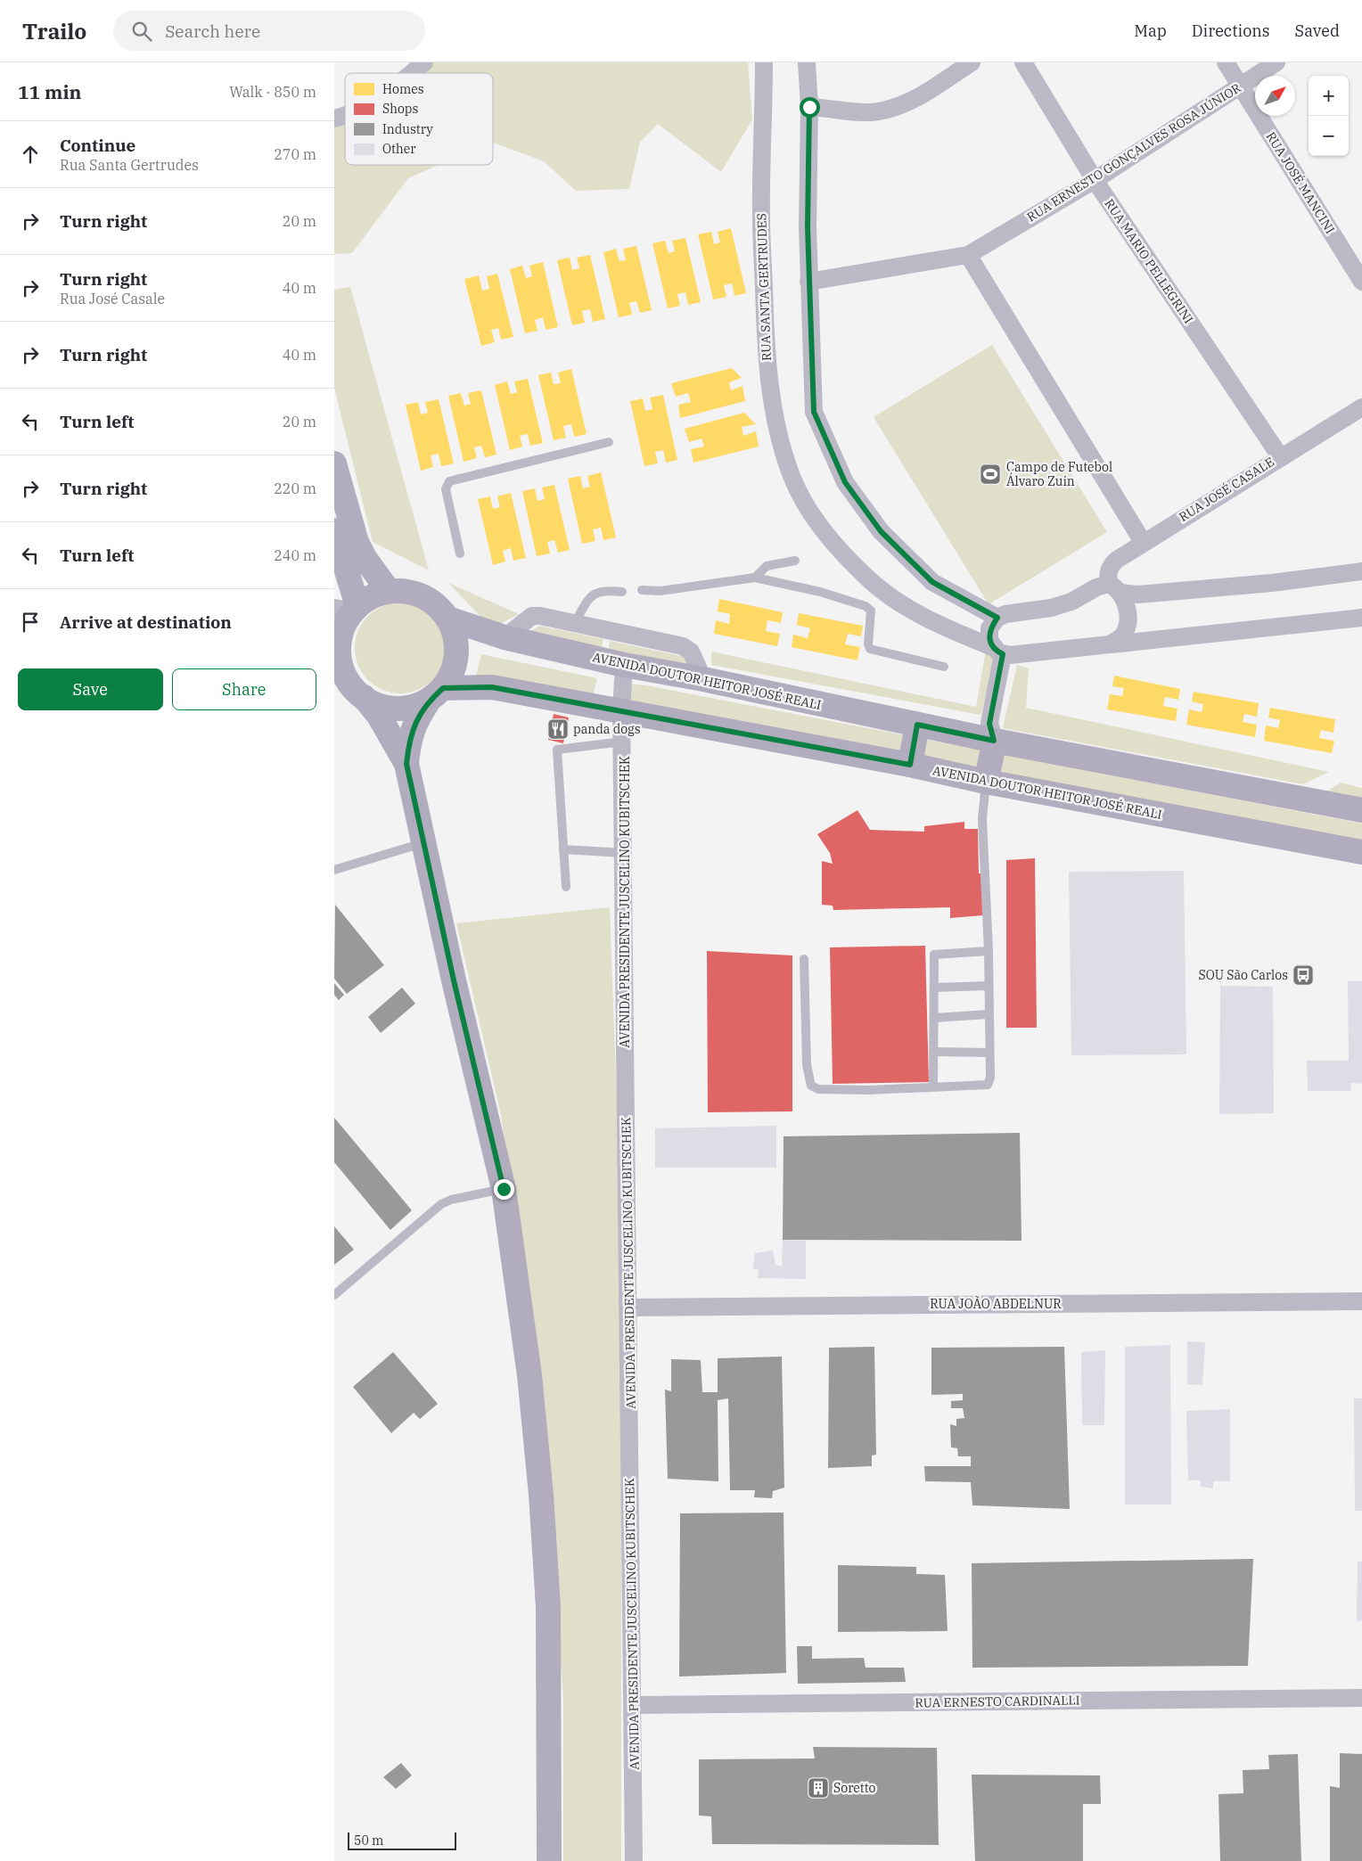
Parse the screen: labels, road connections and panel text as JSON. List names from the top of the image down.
{
  "streets": {
    "main road": ["AVENIDA DOUTOR HEITOR JOSÉ REALI"],
    "street": [
      "RUA ERNESTO GONÇALVES ROSA JÚNIOR",
      "RUA JOSÉ MANCINI",
      "RUA MARIO PELLEGRINI",
      "RUA SANTA GERTRUDES",
      "RUA JOSÉ CASALE",
      "AVENIDA PRESIDENTE JUSCELINO KUBITSCHEK",
      "RUA JOÃO ABDELNUR",
      "RUA ERNESTO CARDINALLI"
    ]
  },
  "crossings": [
    ["RUA ERNESTO GONÇALVES ROSA JÚNIOR", "RUA JOSÉ MANCINI"],
    ["RUA ERNESTO GONÇALVES ROSA JÚNIOR", "RUA MARIO PELLEGRINI"],
    ["RUA MARIO PELLEGRINI", "RUA JOSÉ CASALE"],
    ["AVENIDA DOUTOR HEITOR JOSÉ REALI", "AVENIDA PRESIDENTE JUSCELINO KUBITSCHEK"],
    ["AVENIDA PRESIDENTE JUSCELINO KUBITSCHEK", "RUA JOÃO ABDELNUR"],
    ["AVENIDA PRESIDENTE JUSCELINO KUBITSCHEK", "RUA ERNESTO CARDINALLI"]
  ],
  "places": {
    "sports": ["Campo de Futebol Álvaro Zuin"],
    "restaurant": ["panda dogs"],
    "bus stop": ["SOU São Carlos"],
    "building": ["Soretto"]
  },
  "legend": [
    "Homes",
    "Shops",
    "Industry",
    "Other"
  ],
  "scale_bar": "50 m",
  "north": "top right",
  "page": {
    "header": "Trailo",
    "search": "Search here",
    "nav": ["Map", "Directions", "Saved"],
    "heading": ["11 min", "Walk · 850 m"],
    "map_buttons": ["+", "−"],
    "list": [
      ["Continue", "Rua Santa Gertrudes", "270 m"],
      ["Turn right", "20 m"],
      ["Turn right", "Rua José Casale", "40 m"],
      ["Turn right", "40 m"],
      ["Turn left", "20 m"],
      ["Turn right", "220 m"],
      ["Turn left", "240 m"],
      "Arrive at destination"
    ],
    "buttons": ["Save", "Share"],
    "scale": "50 m"
  }
}
